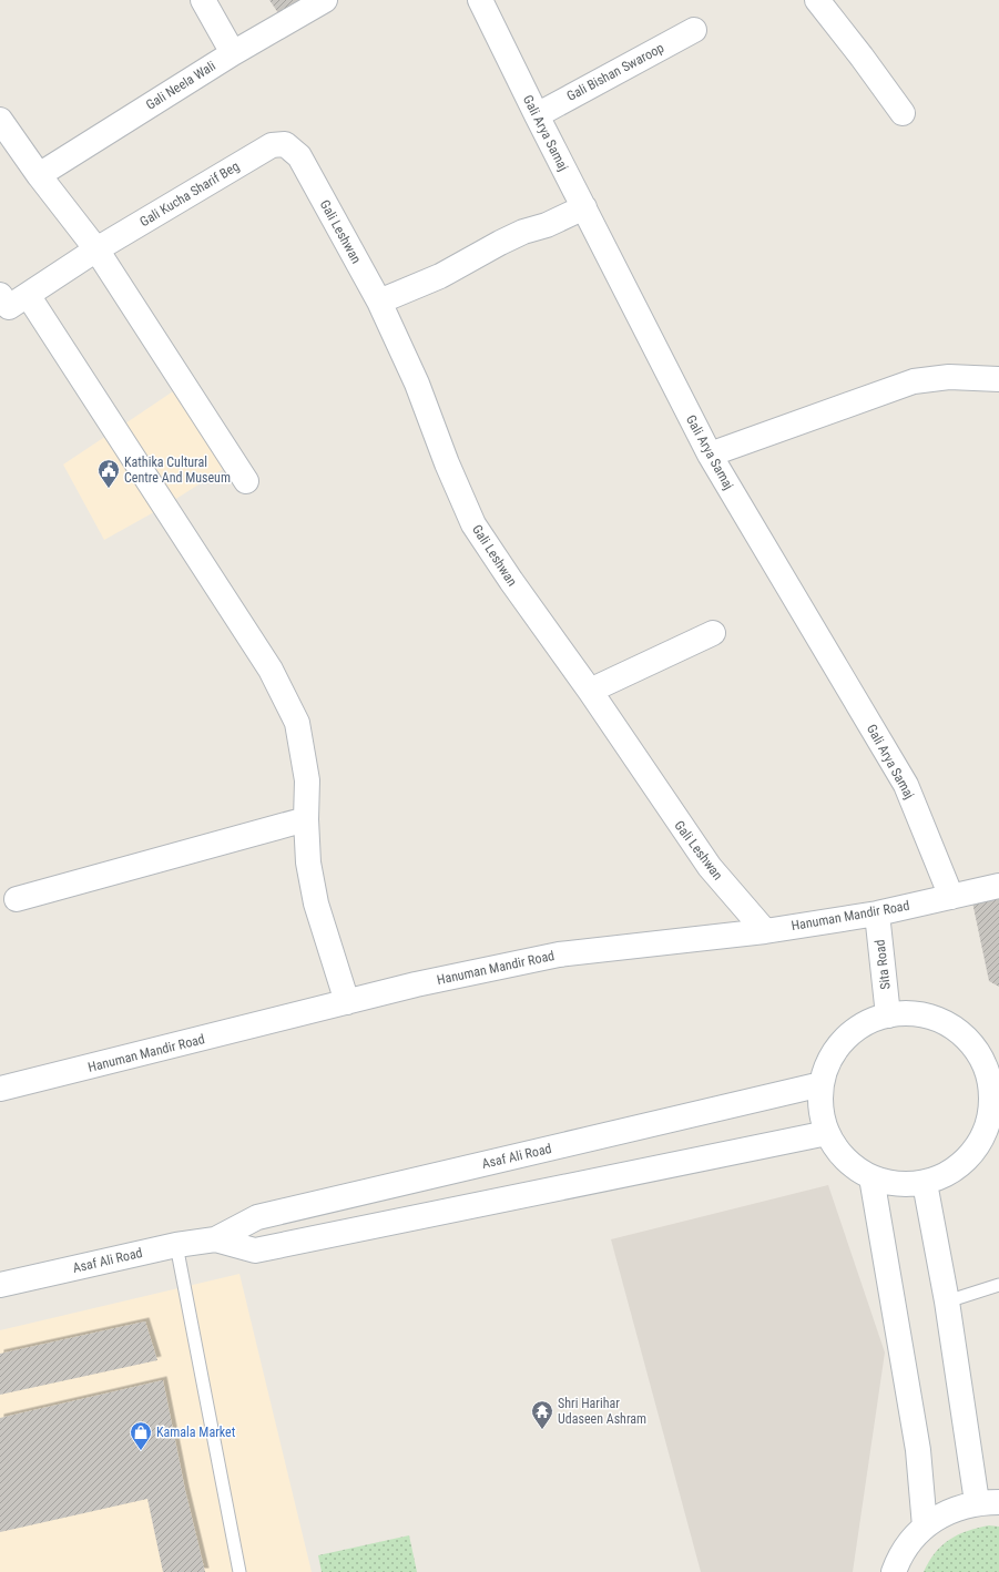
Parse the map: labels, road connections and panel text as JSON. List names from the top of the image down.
{
  "streets": {
    "street": [
      "Gali Bishan Swaroop",
      "Gali Neela Wali",
      "Gali Arya Samaj",
      "Gali Kucha Sharif Beg",
      "Gali Leshwan",
      "Hanuman Mandir Road",
      "Sita Road",
      "Asaf Ali Road"
    ]
  },
  "crossings": [
    ["Gali Bishan Swaroop", "Gali Arya Samaj"],
    ["Gali Arya Samaj", "Hanuman Mandir Road"],
    ["Gali Kucha Sharif Beg", "Gali Leshwan"],
    ["Gali Leshwan", "Hanuman Mandir Road"],
    ["Hanuman Mandir Road", "Sita Road"]
  ],
  "places": {
    "public building": ["Kathika Cultural Centre And Museum"],
    "temple": ["Shri Harihar Udaseen Ashram"],
    "shop": ["Kamala Market"]
  }
}
